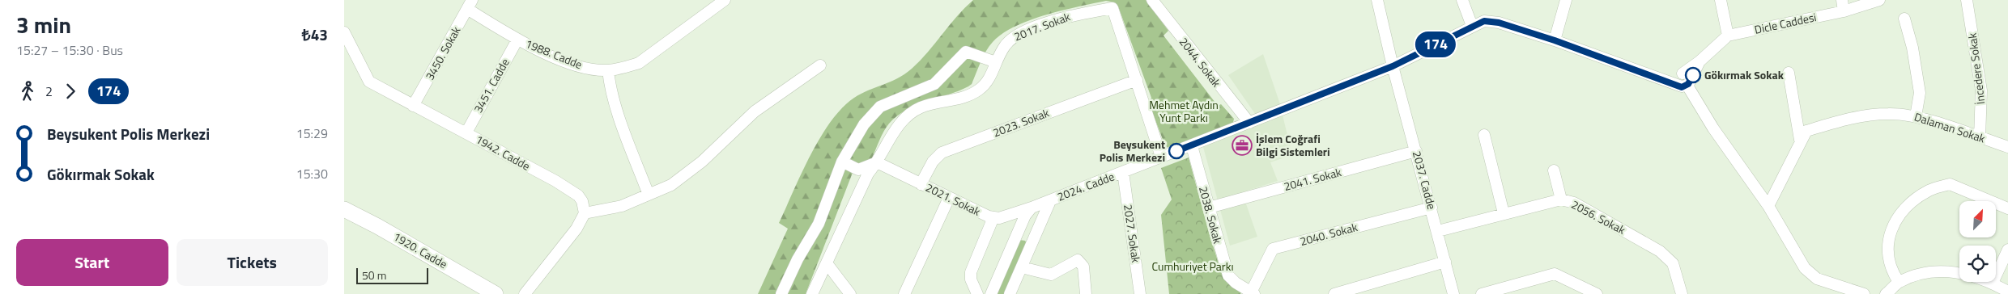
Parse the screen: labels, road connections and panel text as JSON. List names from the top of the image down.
{
  "streets": {
    "main road": ["1920. Cadde"],
    "street": [
      "Dicle Caddesi",
      "2017. Sokak",
      "3450. Sokak",
      "1988. Cadde",
      "2044. Sokak",
      "İncedere Sokak",
      "3451. Cadde",
      "2023. Sokak",
      "Dalaman Sokak",
      "1942. Cadde",
      "2041. Sokak",
      "2037. Cadde",
      "2024. Cadde",
      "2021. Sokak",
      "2038. Sokak",
      "2056. Sokak",
      "2027. Sokak",
      "2040. Sokak"
    ]
  },
  "crossings": [
    ["2017. Sokak", "2023. Sokak"],
    ["2017. Sokak", "2024. Cadde"],
    ["2017. Sokak", "2021. Sokak"],
    ["3450. Sokak", "1988. Cadde"],
    ["3450. Sokak", "1942. Cadde"],
    ["1988. Cadde", "3451. Cadde"],
    ["2044. Sokak", "2024. Cadde"],
    ["İncedere Sokak", "Dalaman Sokak"],
    ["3451. Cadde", "1942. Cadde"],
    ["2023. Sokak", "2021. Sokak"],
    ["2041. Sokak", "2037. Cadde"],
    ["2041. Sokak", "2038. Sokak"],
    ["2037. Cadde", "2024. Cadde"],
    ["2037. Cadde", "2056. Sokak"],
    ["2037. Cadde", "2040. Sokak"],
    ["2024. Cadde", "2021. Sokak"],
    ["2024. Cadde", "2038. Sokak"],
    ["2024. Cadde", "2027. Sokak"],
    ["2038. Sokak", "2040. Sokak"]
  ],
  "parks": ["Mehmet Aydın Yunt Parkı", "Cumhuriyet Parkı"],
  "places": {
    "other": ["Gökırmak Sokak", "Beysukent Polis Merkezi"],
    "office": ["İşlem Coğrafi Bilgi Sistemleri"]
  },
  "lines": ["bus line 174"],
  "scale_bar": "50 m",
  "north": "top right",
  "page": {
    "heading": ["3 min", "15:27 – 15:30 · Bus", "₺43"],
    "on_map": "174",
    "legs": ["2", "174"],
    "list": [
      {
        "name": "Beysukent Polis Merkezi",
        "value": "15:29"
      },
      {
        "name": "Gökırmak Sokak",
        "value": "15:30"
      }
    ],
    "buttons": ["Start", "Tickets"],
    "scale": "50 m"
  }
}
